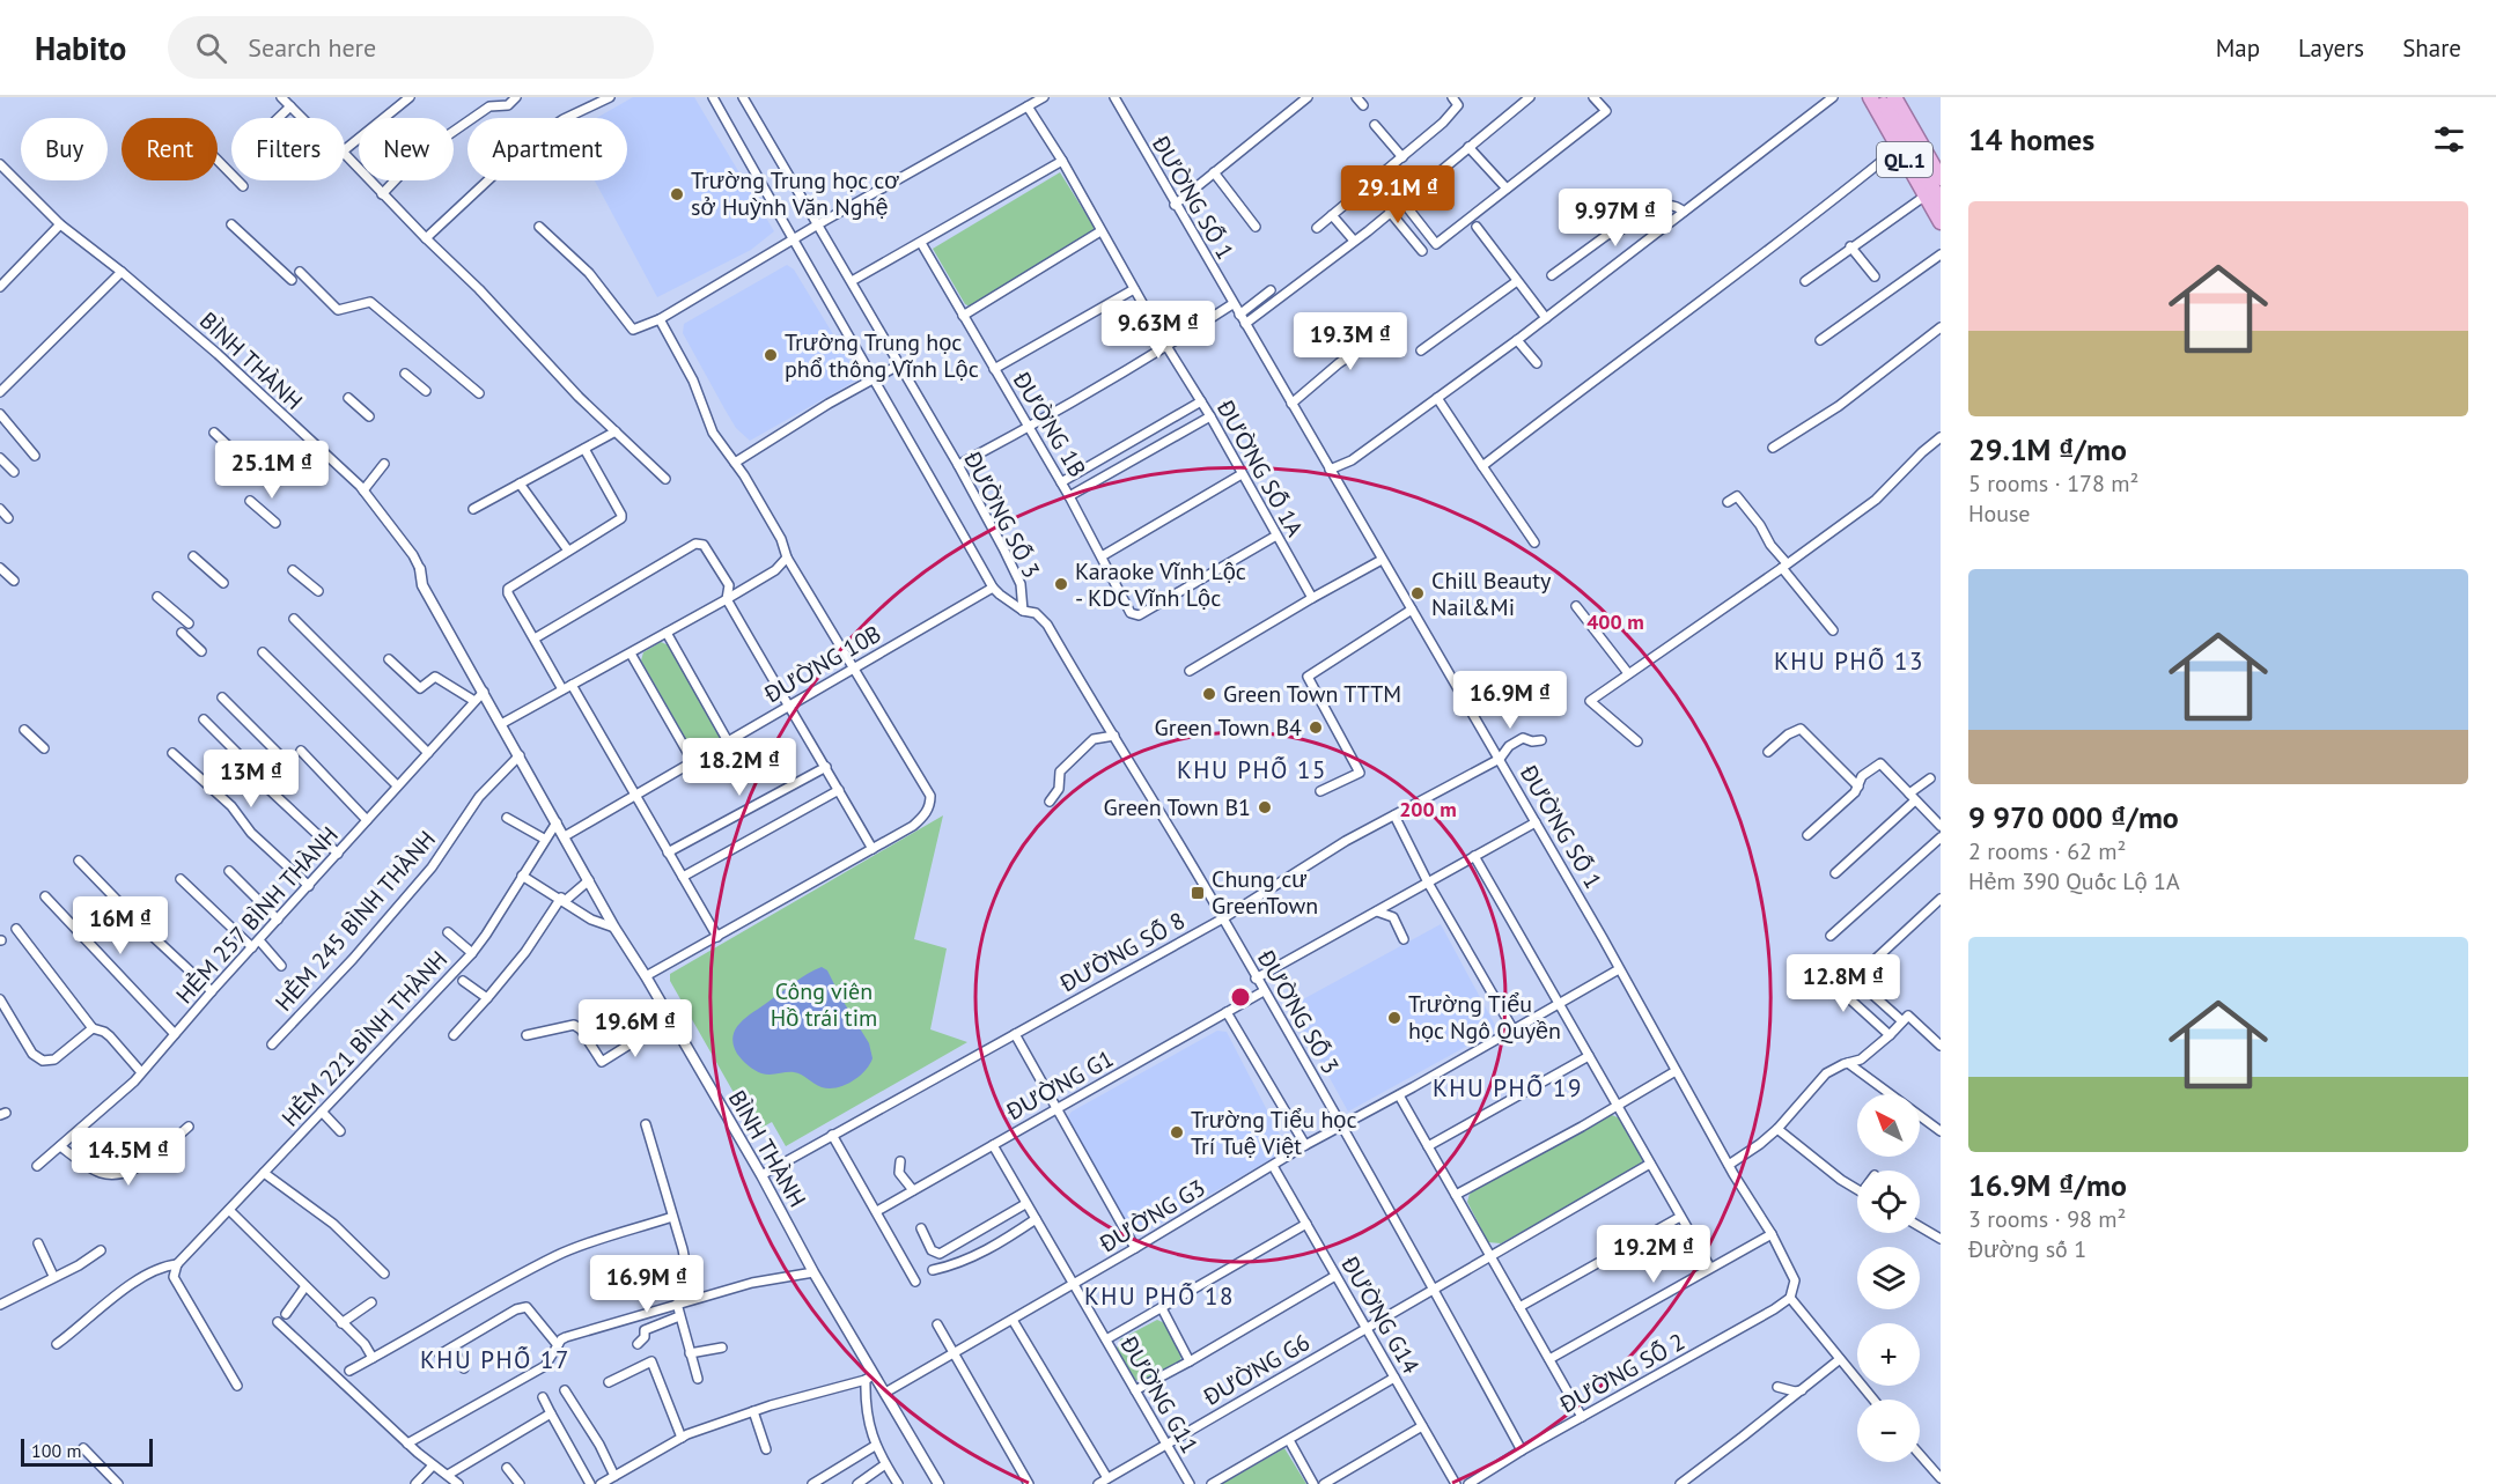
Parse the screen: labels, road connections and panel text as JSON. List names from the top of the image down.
{
  "streets": {
    "highway": ["QL.1"],
    "street": [
      "ĐƯỜNG SỐ 1",
      "BÌNH THÀNH",
      "ĐƯỜNG 1B",
      "ĐƯỜNG SỐ 1A",
      "ĐƯỜNG SỐ 3",
      "ĐƯỜNG 10B",
      "HẺM 257 BÌNH THÀNH",
      "HẺM 245 BÌNH THÀNH",
      "ĐƯỜNG SỐ 8",
      "HẺM 221 BÌNH THÀNH",
      "ĐƯỜNG G1",
      "ĐƯỜNG G3",
      "ĐƯỜNG G14",
      "ĐƯỜNG G6",
      "ĐƯỜNG SỐ 2",
      "ĐƯỜNG G11"
    ]
  },
  "crossings": [
    ["ĐƯỜNG SỐ 1", "ĐƯỜNG SỐ 8"],
    ["ĐƯỜNG SỐ 1", "ĐƯỜNG G3"],
    ["ĐƯỜNG SỐ 1", "ĐƯỜNG SỐ 2"],
    ["BÌNH THÀNH", "ĐƯỜNG 10B"],
    ["BÌNH THÀNH", "HẺM 257 BÌNH THÀNH"],
    ["BÌNH THÀNH", "HẺM 245 BÌNH THÀNH"],
    ["BÌNH THÀNH", "ĐƯỜNG SỐ 8"],
    ["BÌNH THÀNH", "HẺM 221 BÌNH THÀNH"],
    ["BÌNH THÀNH", "ĐƯỜNG G3"],
    ["ĐƯỜNG 1B", "ĐƯỜNG SỐ 1A"],
    ["ĐƯỜNG SỐ 3", "ĐƯỜNG 10B"],
    ["ĐƯỜNG SỐ 3", "ĐƯỜNG SỐ 8"],
    ["ĐƯỜNG SỐ 3", "ĐƯỜNG G1"],
    ["ĐƯỜNG SỐ 3", "ĐƯỜNG G3"],
    ["ĐƯỜNG SỐ 3", "ĐƯỜNG G6"],
    ["ĐƯỜNG SỐ 3", "ĐƯỜNG SỐ 2"],
    ["ĐƯỜNG G1", "ĐƯỜNG G11"],
    ["ĐƯỜNG G3", "ĐƯỜNG G14"],
    ["ĐƯỜNG G3", "ĐƯỜNG G11"],
    ["ĐƯỜNG G14", "ĐƯỜNG G6"],
    ["ĐƯỜNG G6", "ĐƯỜNG G11"]
  ],
  "districts": [
    "KHU PHỐ 13",
    "KHU PHỐ 15",
    "KHU PHỐ 19",
    "KHU PHỐ 18",
    "KHU PHỐ 17"
  ],
  "parks": ["Công viên Hồ trái tim"],
  "places": {
    "other": [
      "Trường Trung học cơ sở Huỳnh Văn Nghệ",
      "Trường Trung học phổ thông Vĩnh Lộc",
      "Karaoke Vĩnh Lộc - KDC Vĩnh Lộc",
      "Chill Beauty Nail&Mi",
      "Green Town TTTM",
      "Green Town B4",
      "Green Town B1",
      "Trường Tiểu học Ngô Quyền",
      "Trường Tiểu học Trí Tuệ Việt"
    ],
    "transit": ["Chung cư GreenTown"]
  },
  "scale_bar": "100 m",
  "north": "top left",
  "page": {
    "header": "Habito",
    "search": "Search here",
    "nav": ["Map", "Layers", "Share"],
    "heading": "14 homes",
    "chip": [
      "Buy",
      "Rent",
      "Filters",
      "New",
      "Apartment"
    ],
    "price": [
      "29.1M ₫",
      "9.97M ₫",
      "9.63M ₫",
      "19.3M ₫",
      "25.1M ₫",
      "16.9M ₫",
      "18.2M ₫",
      "13M ₫",
      "16M ₫",
      "12.8M ₫",
      "19.6M ₫",
      "14.5M ₫",
      "19.2M ₫",
      "16.9M ₫"
    ],
    "list": [
      {
        "name": "29.1M ₫/mo",
        "note": "5 rooms · 178 m² · House"
      },
      {
        "name": "9 970 000 ₫/mo",
        "note": "2 rooms · 62 m² · Hẻm 390 Quốc Lộ 1A"
      },
      {
        "name": "16.9M ₫/mo",
        "note": "3 rooms · 98 m² · Đường số 1"
      }
    ],
    "map_buttons": ["+", "−"],
    "scale": "100 m"
  },
  "rings": ["400 m", "200 m"]
}
